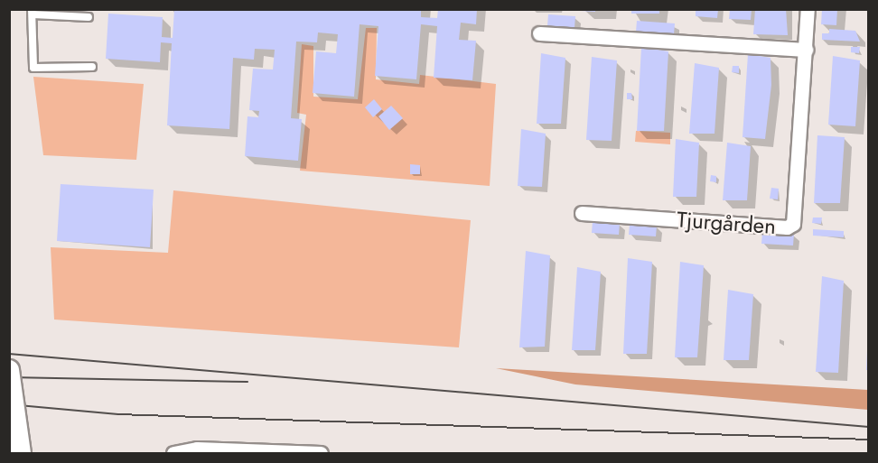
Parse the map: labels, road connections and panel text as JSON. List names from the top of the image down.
{
  "streets": {
    "street": ["Tjurgården"]
  }
}
